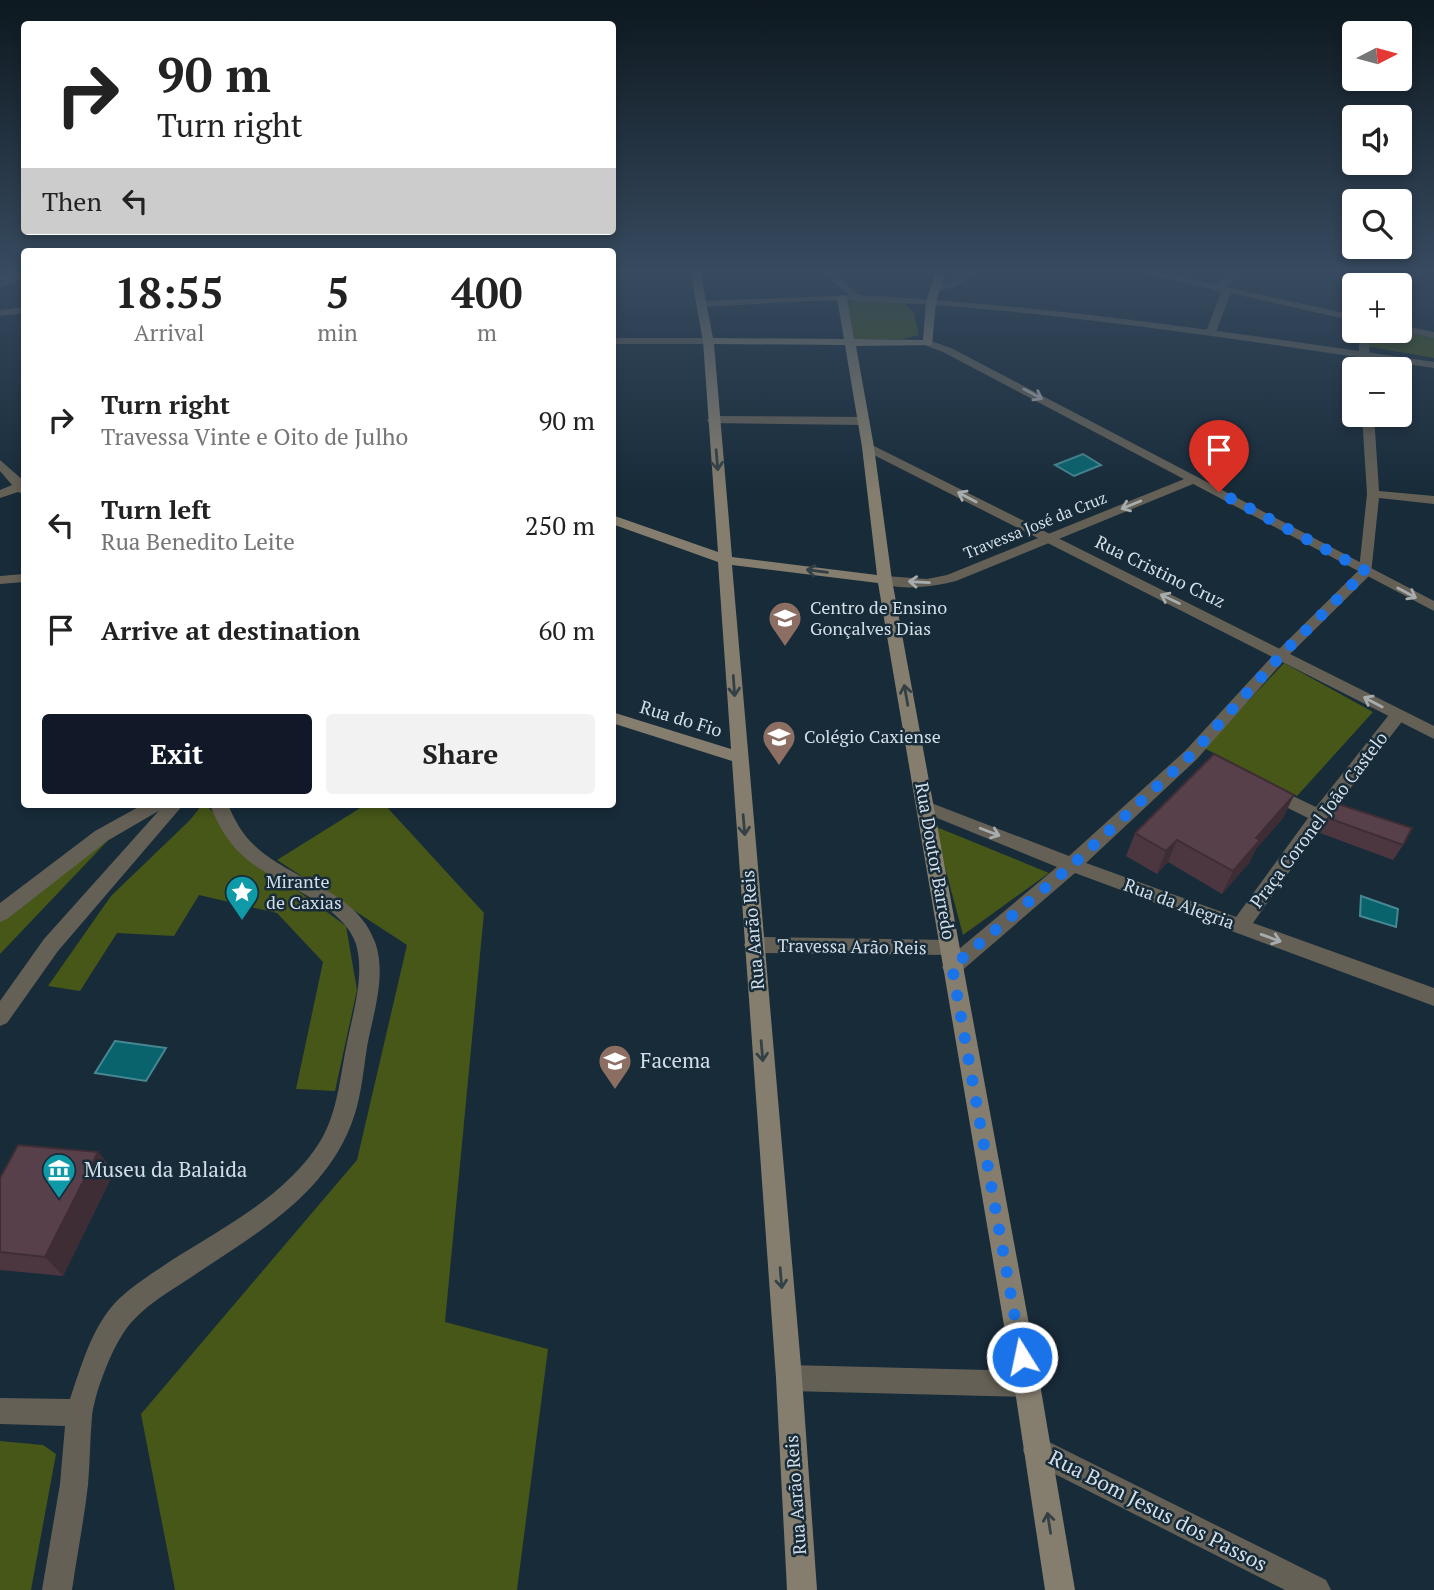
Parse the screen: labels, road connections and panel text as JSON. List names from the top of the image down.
{
  "streets": {
    "main road": ["Rua do Fio", "Rua Doutor Barredo", "Rua Aarão Reis"],
    "street": [
      "Travessa José da Cruz",
      "Rua Cristino Cruz",
      "Praça Coronel João Castelo",
      "Rua da Alegria",
      "Travessa Arão Reis",
      "Rua Bom Jesus dos Passos"
    ]
  },
  "crossings": [
    ["Travessa José da Cruz", "Rua Cristino Cruz"],
    ["Travessa José da Cruz", "Rua Doutor Barredo"],
    ["Rua Cristino Cruz", "Praça Coronel João Castelo"],
    ["Rua Cristino Cruz", "Rua Doutor Barredo"],
    ["Rua do Fio", "Rua Aarão Reis"],
    ["Praça Coronel João Castelo", "Rua da Alegria"],
    ["Rua Doutor Barredo", "Rua da Alegria"],
    ["Rua Doutor Barredo", "Travessa Arão Reis"],
    ["Rua Doutor Barredo", "Rua Bom Jesus dos Passos"],
    ["Rua Aarão Reis", "Travessa Arão Reis"]
  ],
  "one_way": ["Travessa José da Cruz", "Rua da Alegria", "Rua Aarão Reis"],
  "places": {
    "school or university": ["Centro de Ensino Gonçalves Dias", "Colégio Caxiense", "Facema"],
    "place": ["Mirante de Caxias"],
    "museum": ["Museu da Balaida"]
  },
  "north": "right",
  "page": {
    "map_buttons": ["+", "−"],
    "turn": ["90 m", "Turn right"],
    "then": "Then",
    "eta": [
      "18:55",
      "Arrival",
      "5",
      "min",
      "400",
      "m"
    ],
    "list": [
      {
        "name": "Turn right",
        "note": "Travessa Vinte e Oito de Julho",
        "value": "90 m"
      },
      {
        "name": "Turn left",
        "note": "Rua Benedito Leite",
        "value": "250 m"
      },
      {
        "name": "Arrive at destination",
        "value": "60 m"
      }
    ],
    "buttons": ["Exit", "Share"]
  }
}
